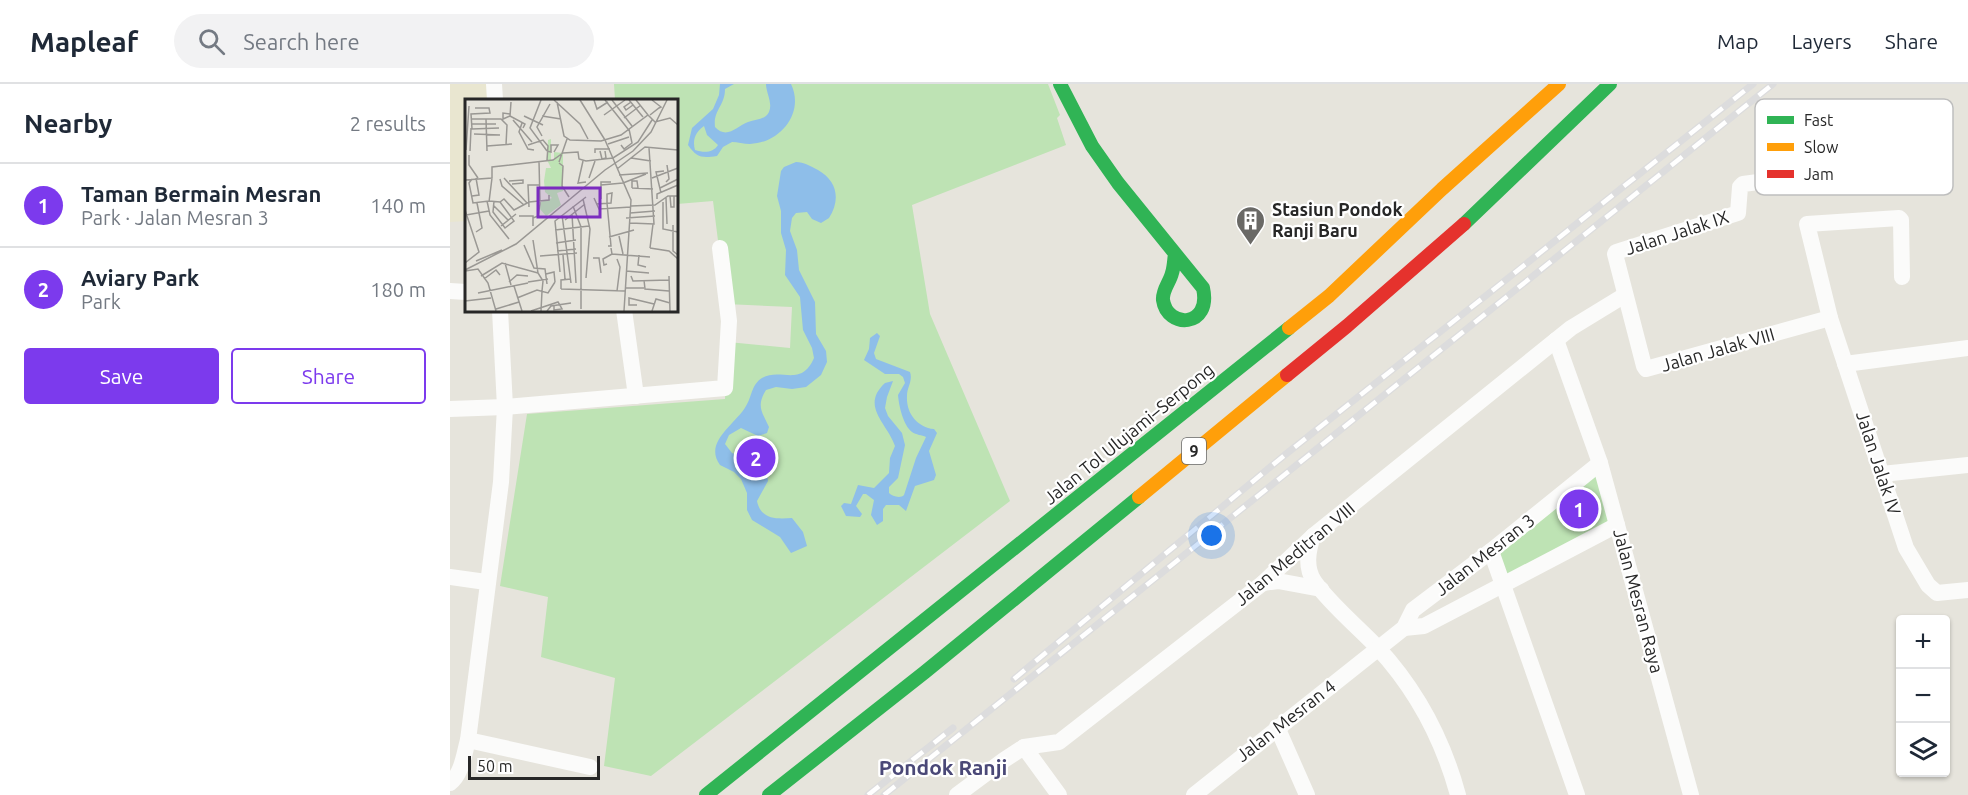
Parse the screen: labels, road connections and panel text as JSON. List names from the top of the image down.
{
  "streets": {
    "main road": ["Jalan Tol Ulujami–Serpong", "9"],
    "street": [
      "Jalan Jalak IX",
      "Jalan Jalak VIII",
      "Jalan Jalak IV",
      "Jalan Meditran VIII",
      "Jalan Mesran 3",
      "Jalan Mesran Raya",
      "Jalan Mesran 4"
    ]
  },
  "crossings": [
    ["Jalan Jalak IX", "Jalan Jalak VIII"],
    ["Jalan Jalak IX", "Jalan Meditran VIII"],
    ["Jalan Jalak VIII", "Jalan Jalak IV"],
    ["Jalan Jalak VIII", "Jalan Meditran VIII"],
    ["Jalan Meditran VIII", "Jalan Mesran Raya"],
    ["Jalan Mesran 3", "Jalan Mesran Raya"],
    ["Jalan Mesran 3", "Jalan Mesran 4"]
  ],
  "districts": ["Pondok Ranji"],
  "places": {
    "building": ["Stasiun Pondok Ranji Baru"]
  },
  "legend": ["Fast", "Slow", "Jam"],
  "scale_bar": "50 m",
  "page": {
    "header": "Mapleaf",
    "search": "Search here",
    "nav": ["Map", "Layers", "Share"],
    "heading": ["Nearby", "2 results"],
    "list": [
      {
        "mark": "1",
        "name": "Taman Bermain Mesran",
        "note": "Park · Jalan Mesran 3",
        "value": "140 m"
      },
      {
        "mark": "2",
        "name": "Aviary Park",
        "note": "Park",
        "value": "180 m"
      }
    ],
    "buttons": ["Save", "Share"],
    "pins": ["2", "1"],
    "map_buttons": ["+", "−"],
    "scale": "50 m"
  }
}
